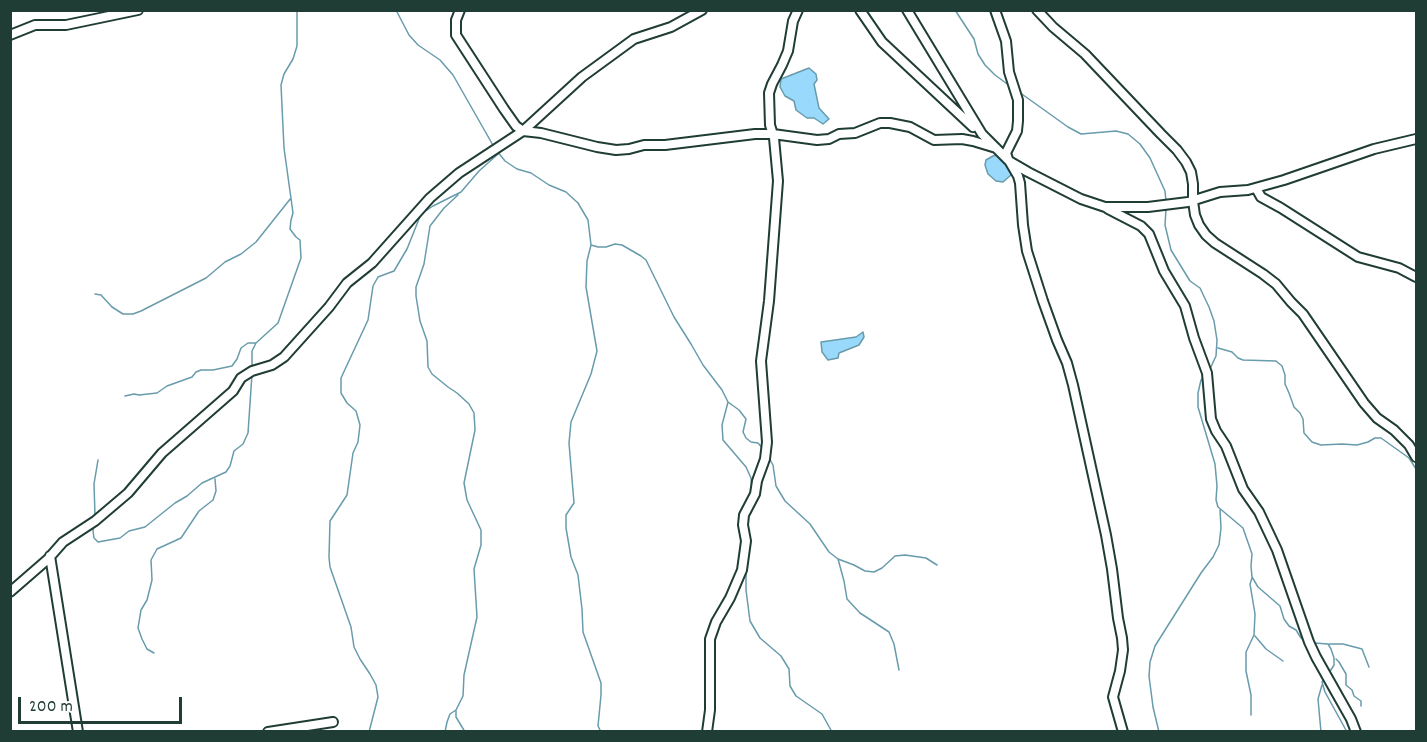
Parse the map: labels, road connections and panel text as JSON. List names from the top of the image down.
{
  "scale_bar": "200 m"
}
